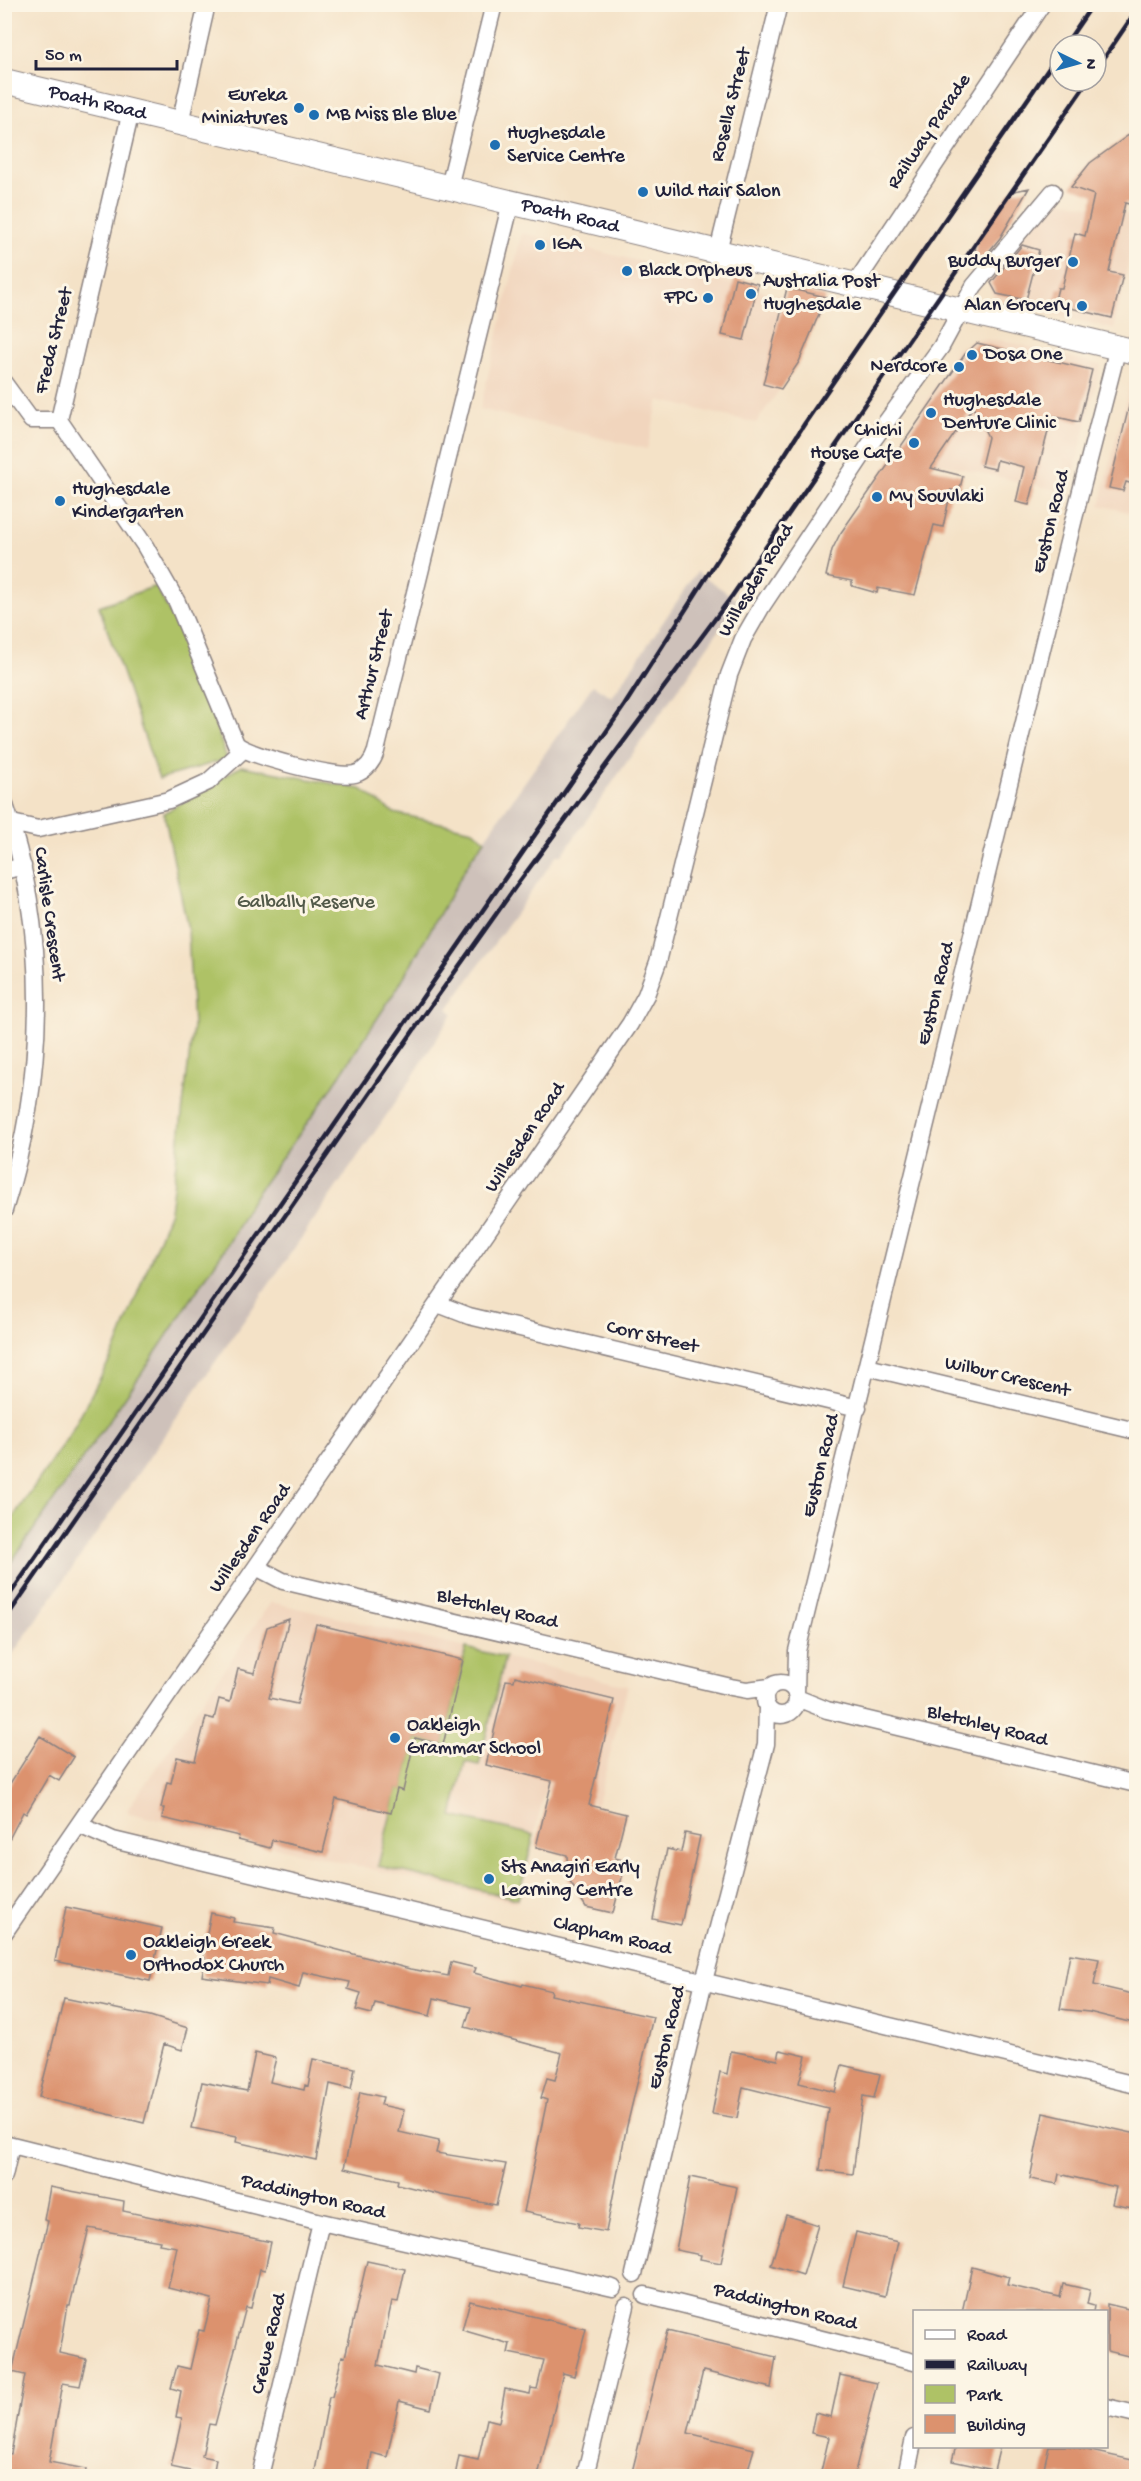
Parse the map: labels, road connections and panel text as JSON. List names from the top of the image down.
{
  "streets": {
    "street": [
      "Poath Road",
      "Rosella Street",
      "Railway Parade",
      "Freda Street",
      "Euston Road",
      "Willesden Road",
      "Arthur Street",
      "Carlisle Crescent",
      "Corr Street",
      "Wilbur Crescent",
      "Bletchley Road",
      "Clapham Road",
      "Paddington Road",
      "Crewe Road"
    ]
  },
  "crossings": [
    ["Poath Road", "Rosella Street"],
    ["Poath Road", "Railway Parade"],
    ["Poath Road", "Freda Street"],
    ["Poath Road", "Euston Road"],
    ["Poath Road", "Willesden Road"],
    ["Poath Road", "Arthur Street"],
    ["Freda Street", "Arthur Street"],
    ["Euston Road", "Corr Street"],
    ["Euston Road", "Wilbur Crescent"],
    ["Euston Road", "Bletchley Road"],
    ["Euston Road", "Clapham Road"],
    ["Euston Road", "Paddington Road"],
    ["Willesden Road", "Corr Street"],
    ["Willesden Road", "Bletchley Road"],
    ["Willesden Road", "Clapham Road"],
    ["Paddington Road", "Crewe Road"]
  ],
  "parks": ["Galbally Reserve"],
  "places": [
    "Eureka Miniatures",
    "MB Miss Ble Blue",
    "Hughesdale Service Centre",
    "Wild Hair Salon",
    "IGA",
    "Buddy Burger",
    "Black Orpheus",
    "Australia Post Hughesdale",
    "FPC",
    "Alan Grocery",
    "Dosa One",
    "Nerdcore",
    "Hughesdale Denture Clinic",
    "Chichi House Cafe",
    "My Souvlaki",
    "Hughesdale Kindergarten",
    "Oakleigh Grammar School",
    "Sts Anagiri Early Learning Centre",
    "Oakleigh Greek Orthodox Church"
  ],
  "legend": [
    "Road",
    "Railway",
    "Park",
    "Building"
  ],
  "scale_bar": "50 m",
  "north": "right"
}
